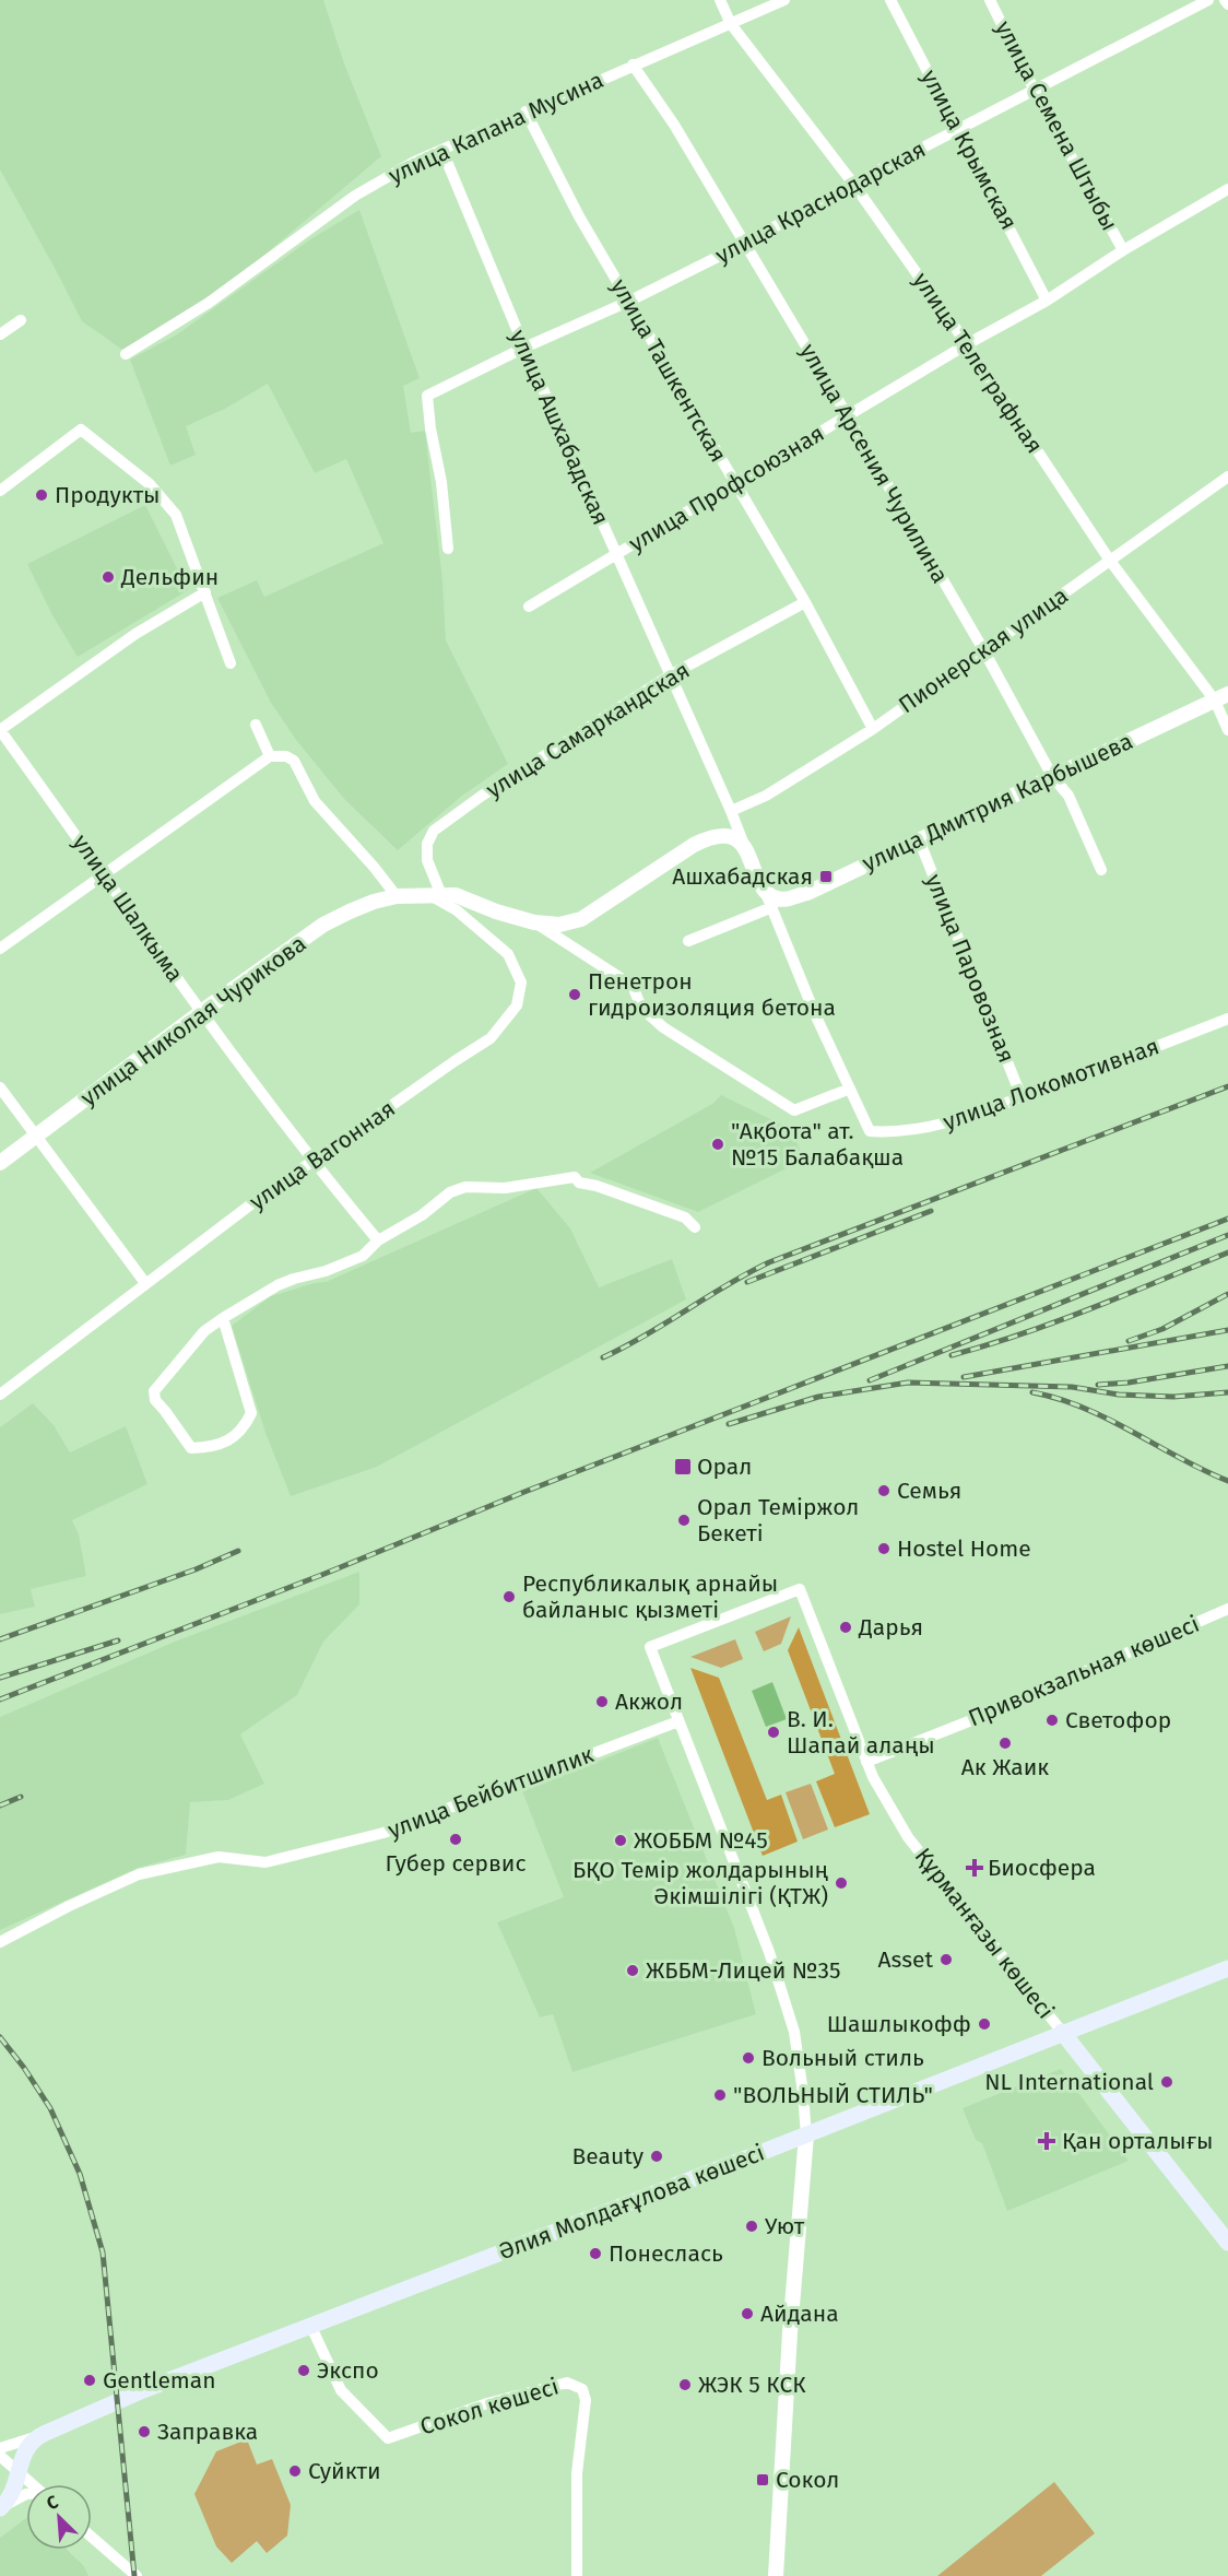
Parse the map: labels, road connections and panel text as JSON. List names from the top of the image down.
{
  "streets": {
    "main road": ["Құрманғазы көшесі", "Әлия Молдағұлова көшесі"],
    "street": [
      "улица Семена Штыбы",
      "улица Капана Мусина",
      "улица Крымская",
      "улица Краснодарская",
      "улица Телеграфная",
      "улица Ташкентская",
      "улица Ашхабадская",
      "улица Арсения Чурилина",
      "улица Профсоюзная",
      "Пионерская улица",
      "улица Самаркандская",
      "улица Дмитрия Карбышева",
      "улица Шалкыма",
      "улица Паровозная",
      "улица Николая Чурикова",
      "улица Локомотивная",
      "улица Вагонная",
      "Привокзальная көшесі",
      "улица Бейбитшилик",
      "Сокол көшесі"
    ]
  },
  "crossings": [
    ["улица Семена Штыбы", "улица Краснодарская"],
    ["улица Семена Штыбы", "улица Профсоюзная"],
    ["улица Капана Мусина", "улица Телеграфная"],
    ["улица Капана Мусина", "улица Ташкентская"],
    ["улица Капана Мусина", "улица Ашхабадская"],
    ["улица Капана Мусина", "улица Арсения Чурилина"],
    ["улица Крымская", "улица Краснодарская"],
    ["улица Крымская", "улица Профсоюзная"],
    ["улица Краснодарская", "улица Телеграфная"],
    ["улица Краснодарская", "улица Ташкентская"],
    ["улица Краснодарская", "улица Ашхабадская"],
    ["улица Краснодарская", "улица Арсения Чурилина"],
    ["улица Телеграфная", "улица Профсоюзная"],
    ["улица Телеграфная", "Пионерская улица"],
    ["улица Телеграфная", "улица Дмитрия Карбышева"],
    ["улица Ташкентская", "улица Профсоюзная"],
    ["улица Ташкентская", "Пионерская улица"],
    ["улица Ташкентская", "улица Самаркандская"],
    ["улица Ашхабадская", "улица Профсоюзная"],
    ["улица Ашхабадская", "Пионерская улица"],
    ["улица Ашхабадская", "улица Самаркандская"],
    ["улица Ашхабадская", "улица Николая Чурикова"],
    ["улица Арсения Чурилина", "улица Профсоюзная"],
    ["улица Арсения Чурилина", "Пионерская улица"],
    ["улица Арсения Чурилина", "улица Дмитрия Карбышева"],
    ["улица Самаркандская", "улица Николая Чурикова"],
    ["улица Самаркандская", "улица Вагонная"],
    ["улица Дмитрия Карбышева", "улица Паровозная"],
    ["улица Шалкыма", "улица Николая Чурикова"],
    ["улица Шалкыма", "улица Вагонная"],
    ["улица Паровозная", "улица Локомотивная"],
    ["улица Николая Чурикова", "улица Вагонная"],
    ["Привокзальная көшесі", "Құрманғазы көшесі"],
    ["улица Бейбитшилик", "Құрманғазы көшесі"],
    ["Құрманғазы көшесі", "Әлия Молдағұлова көшесі"],
    ["Әлия Молдағұлова көшесі", "Сокол көшесі"]
  ],
  "places": {
    "other": [
      "Продукты",
      "Дельфин",
      "Пенетрон гидроизоляция бетона",
      "\"Ақбота\" ат. №15 Балабақша",
      "Семья",
      "Орал Теміржол Бекеті",
      "Hostel Home",
      "Республикалық арнайы байланыс қызметі",
      "Дарья",
      "Акжол",
      "Светофор",
      "В. И. Шапай алаңы",
      "Ак Жаик",
      "Губер сервис",
      "ЖОББМ №45",
      "БҚО Темір жолдарының Әкімшілігі (ҚТЖ)",
      "Asset",
      "ЖББМ-Лицей №35",
      "Шашлыкофф",
      "Вольный стиль",
      "NL International",
      "\"ВОЛЬНЫЙ СТИЛЬ\"",
      "Beauty",
      "Уют",
      "Понеслась",
      "Айдана",
      "Экспо",
      "Gentleman",
      "ЖЭК 5 КСК",
      "Заправка",
      "Суйкти"
    ],
    "transit": ["Ашхабадская", "Орал", "Сокол"],
    "health": ["Биосфера", "Қан орталығы"]
  },
  "north": "top left"
}
